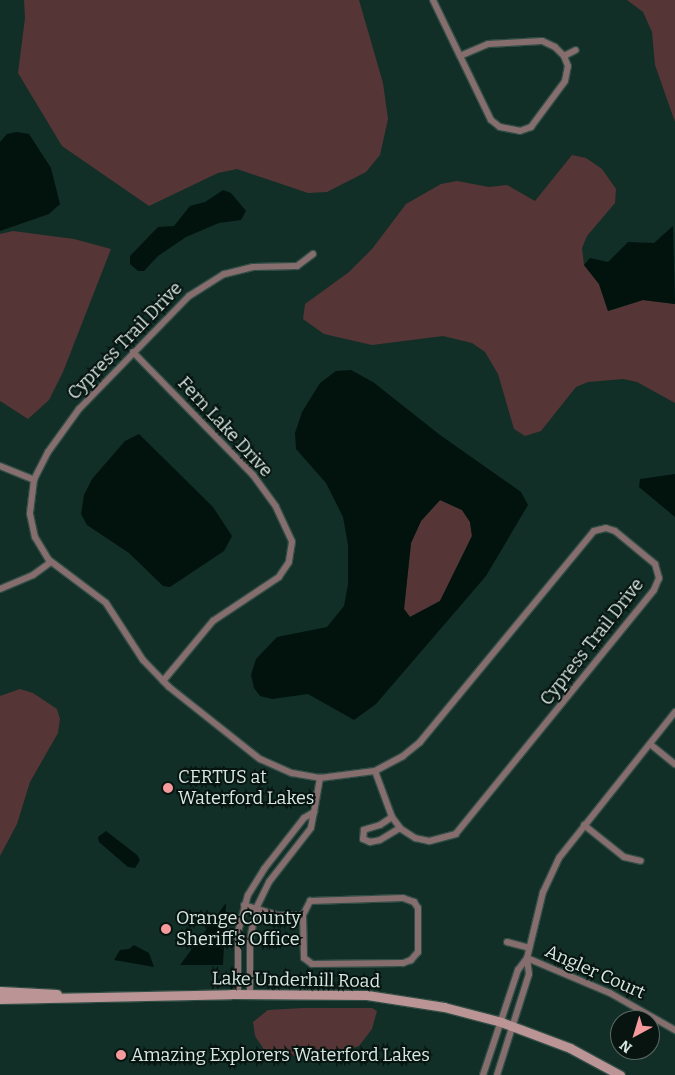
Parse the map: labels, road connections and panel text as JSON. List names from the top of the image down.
{
  "streets": {
    "street": [
      "Cypress Trail Drive",
      "Fern Lake Drive",
      "Angler Court",
      "Lake Underhill Road"
    ]
  },
  "crossings": [
    ["Cypress Trail Drive", "Fern Lake Drive"]
  ],
  "places": ["CERTUS at Waterford Lakes", "Orange County Sheriff's Office", "Amazing Explorers Waterford Lakes"],
  "north": "bottom left"
}
